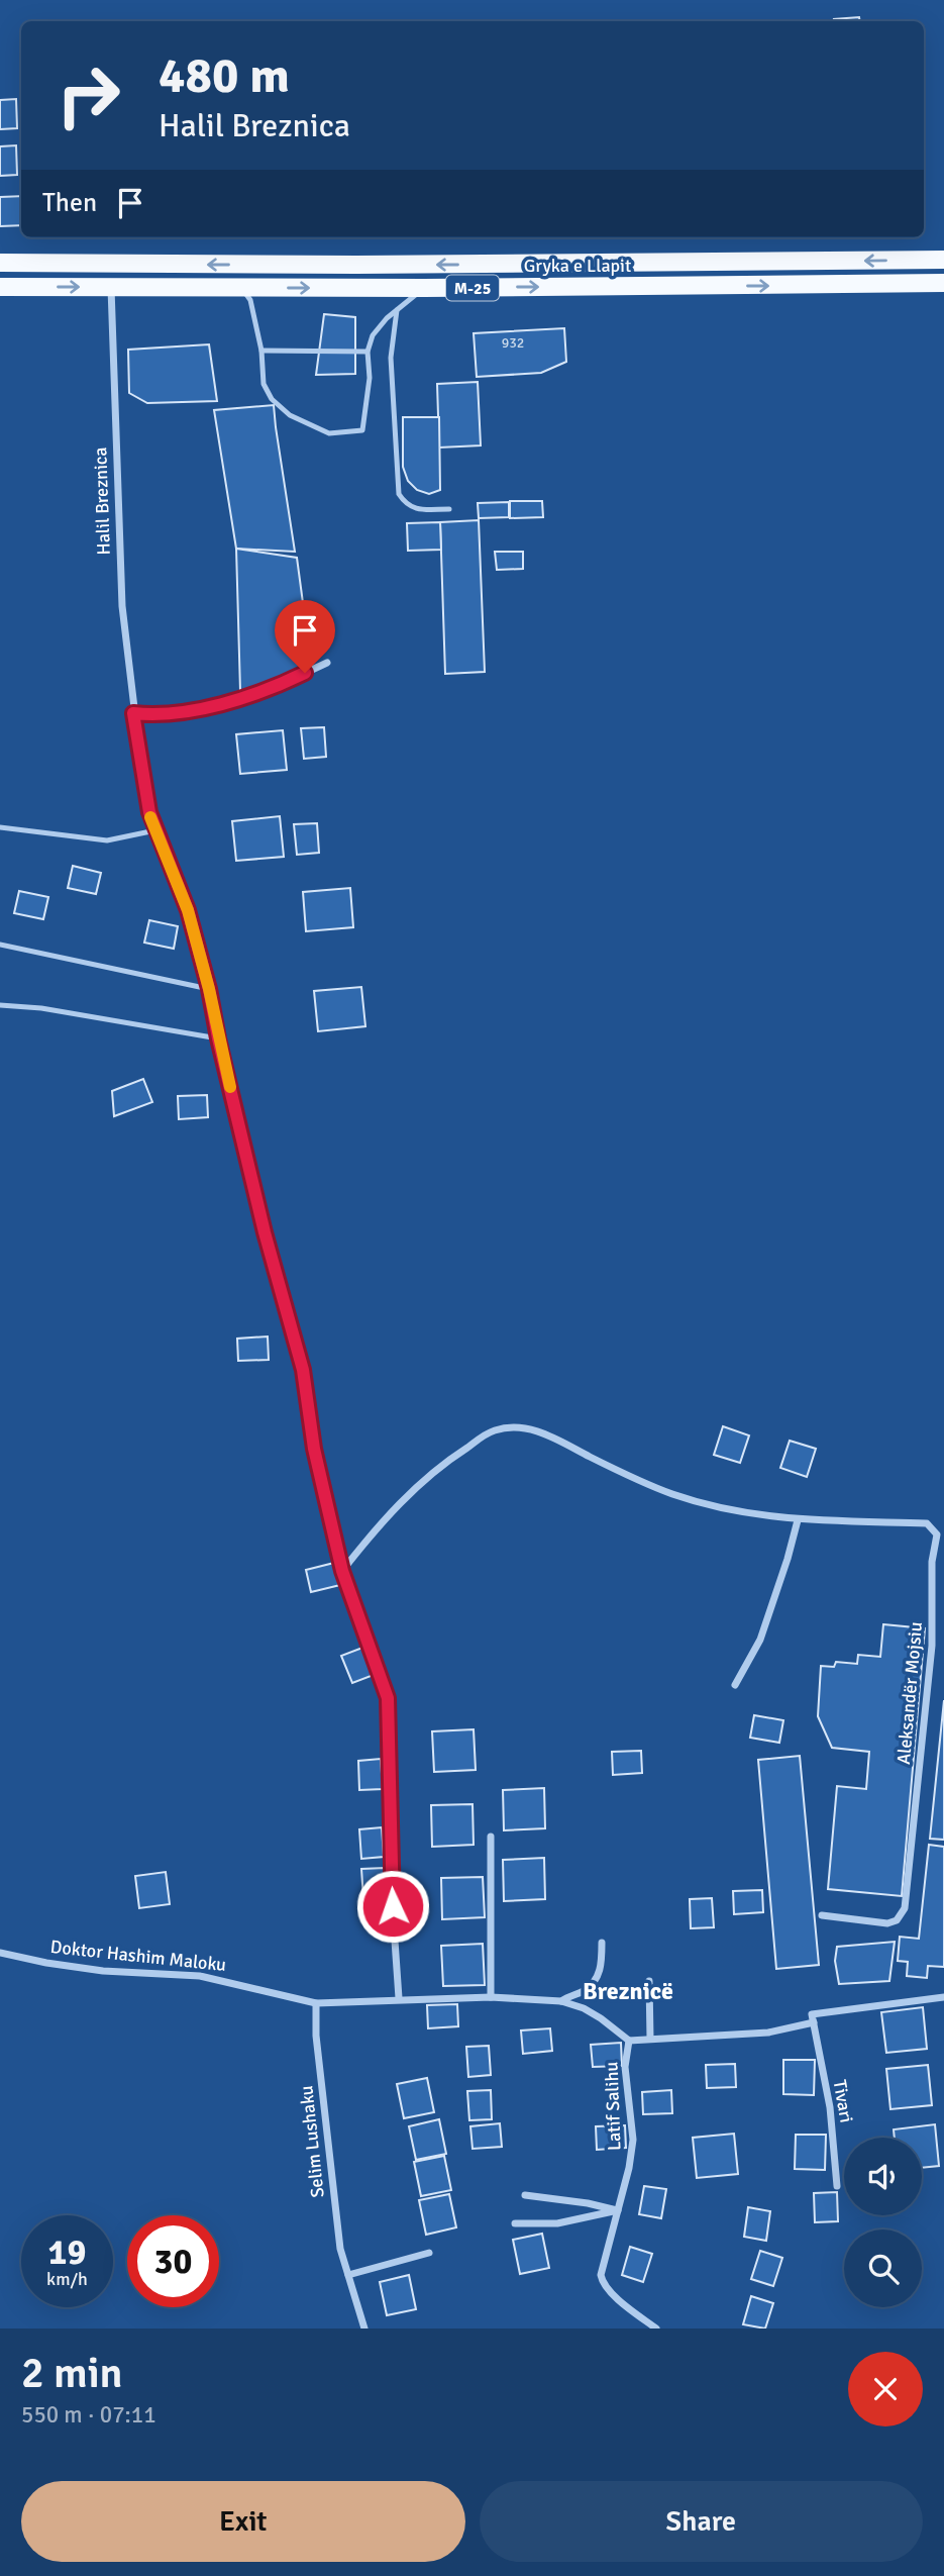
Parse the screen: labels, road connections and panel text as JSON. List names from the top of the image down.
{
  "streets": {
    "main road": ["Gryka e Llapit", "M-25"],
    "street": [
      "Halil Breznica",
      "Aleksandër Mojsiu",
      "Doktor Hashim Maloku",
      "Tivari",
      "Latif Salihu",
      "Selim Lushaku"
    ]
  },
  "crossings": [
    ["Gryka e Llapit", "Halil Breznica"],
    ["Halil Breznica", "Aleksandër Mojsiu"],
    ["Halil Breznica", "Doktor Hashim Maloku"],
    ["Doktor Hashim Maloku", "Selim Lushaku"]
  ],
  "districts": ["Breznicë"],
  "house_numbers": ["932"],
  "page": {
    "turn": ["480 m", "Halil Breznica"],
    "then": "Then",
    "speed": "19 km/h",
    "limit": "30",
    "heading": ["2 min", "550 m · 07:11"],
    "buttons": ["Exit", "Share"]
  }
}
